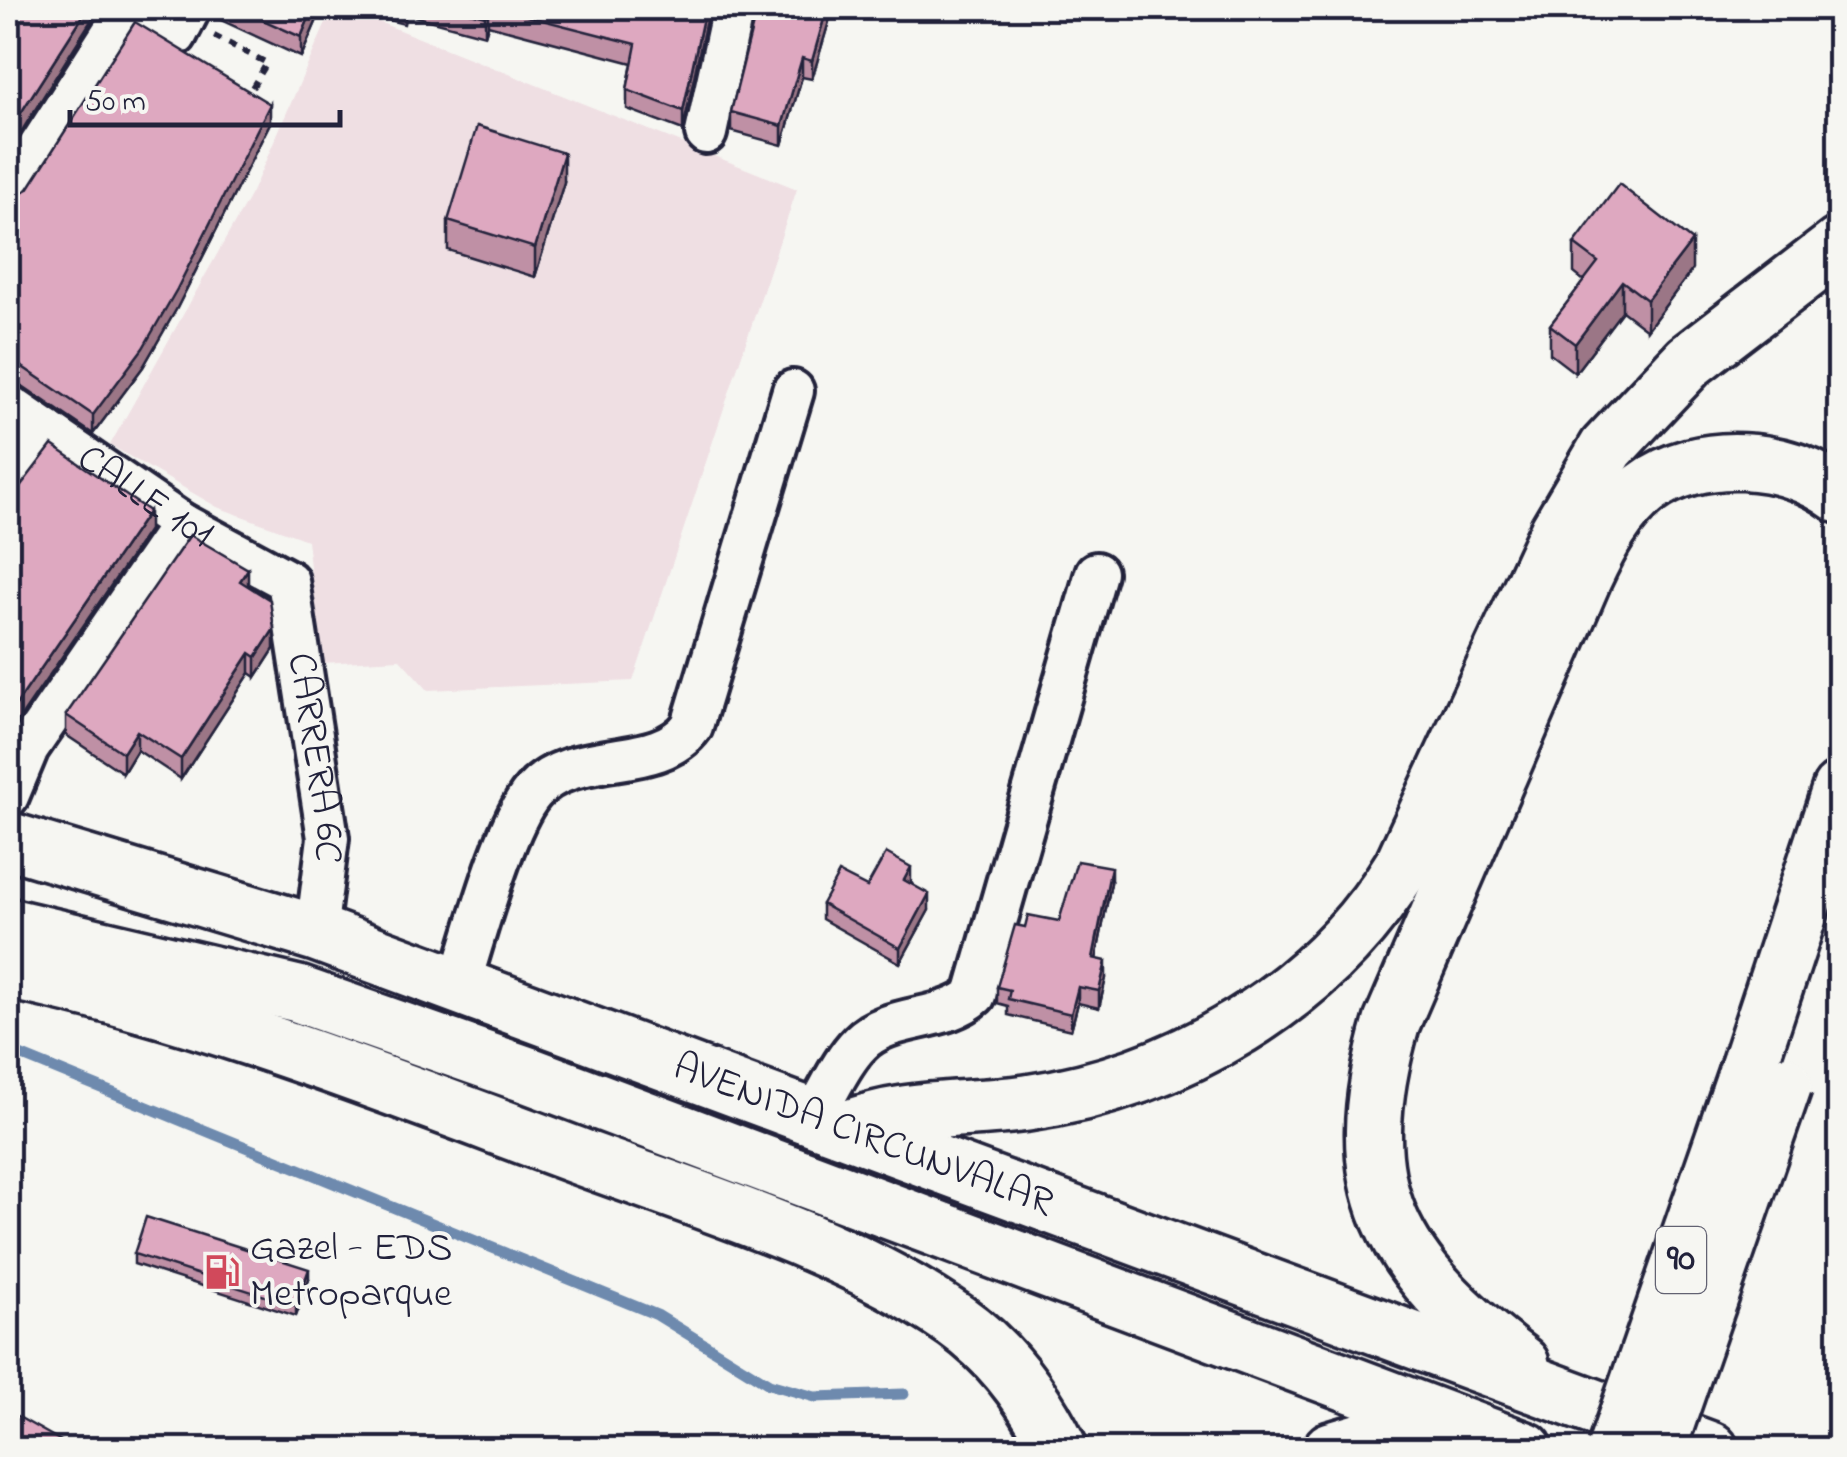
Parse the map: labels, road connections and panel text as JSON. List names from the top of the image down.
{
  "streets": {
    "highway": ["AVENIDA CIRCUNVALAR", "90"],
    "street": ["CALLE 101", "CARRERA 6C"]
  },
  "crossings": [
    ["CALLE 101", "CARRERA 6C"],
    ["CARRERA 6C", "AVENIDA CIRCUNVALAR"]
  ],
  "places": {
    "fuel station": ["Gazel - EDS Metroparque"]
  },
  "scale_bar": "50 m"
}
